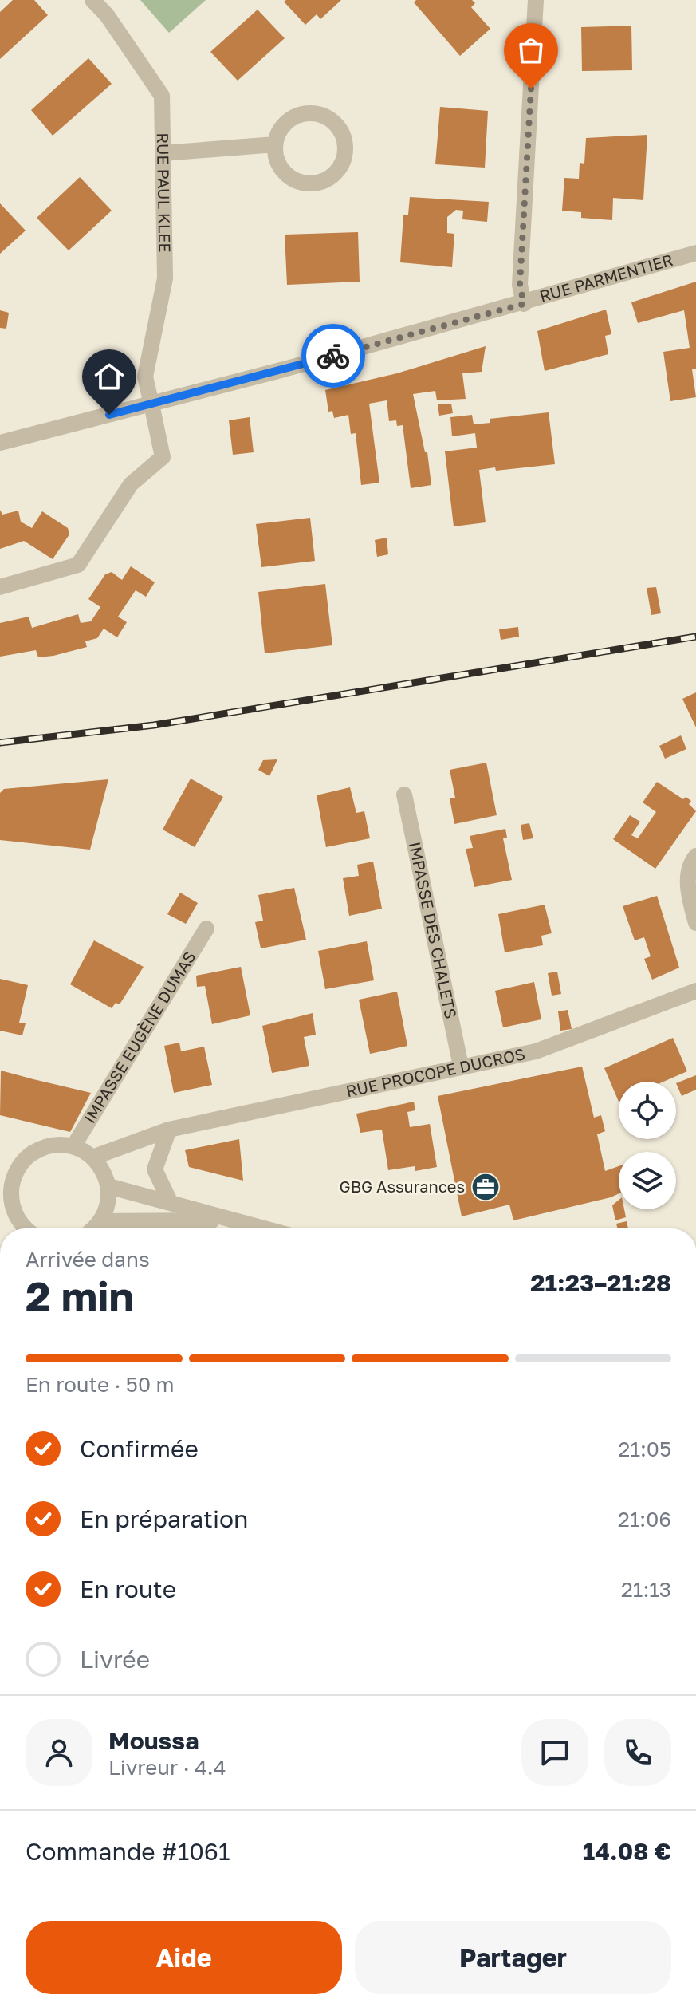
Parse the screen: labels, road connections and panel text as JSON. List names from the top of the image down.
{
  "streets": {
    "street": [
      "RUE PAUL KLEE",
      "RUE PARMENTIER",
      "IMPASSE DES CHALETS",
      "IMPASSE EUGÈNE DUMAS",
      "RUE PROCOPE DUCROS"
    ]
  },
  "crossings": [
    ["RUE PAUL KLEE", "RUE PARMENTIER"],
    ["IMPASSE DES CHALETS", "RUE PROCOPE DUCROS"]
  ],
  "places": {
    "office": ["GBG Assurances"]
  },
  "page": {
    "heading": ["2 min", "Arrivée dans", "21:23–21:28"],
    "panel": [
      "Moussa",
      "Livreur · 4.4",
      "Commande #1061",
      "14.08 €"
    ],
    "bar": "En route · 50 m",
    "list": [
      ["Confirmée", "21:05"],
      ["En préparation", "21:06"],
      ["En route", "21:13"],
      "Livrée"
    ],
    "buttons": ["Aide", "Partager"]
  }
}
